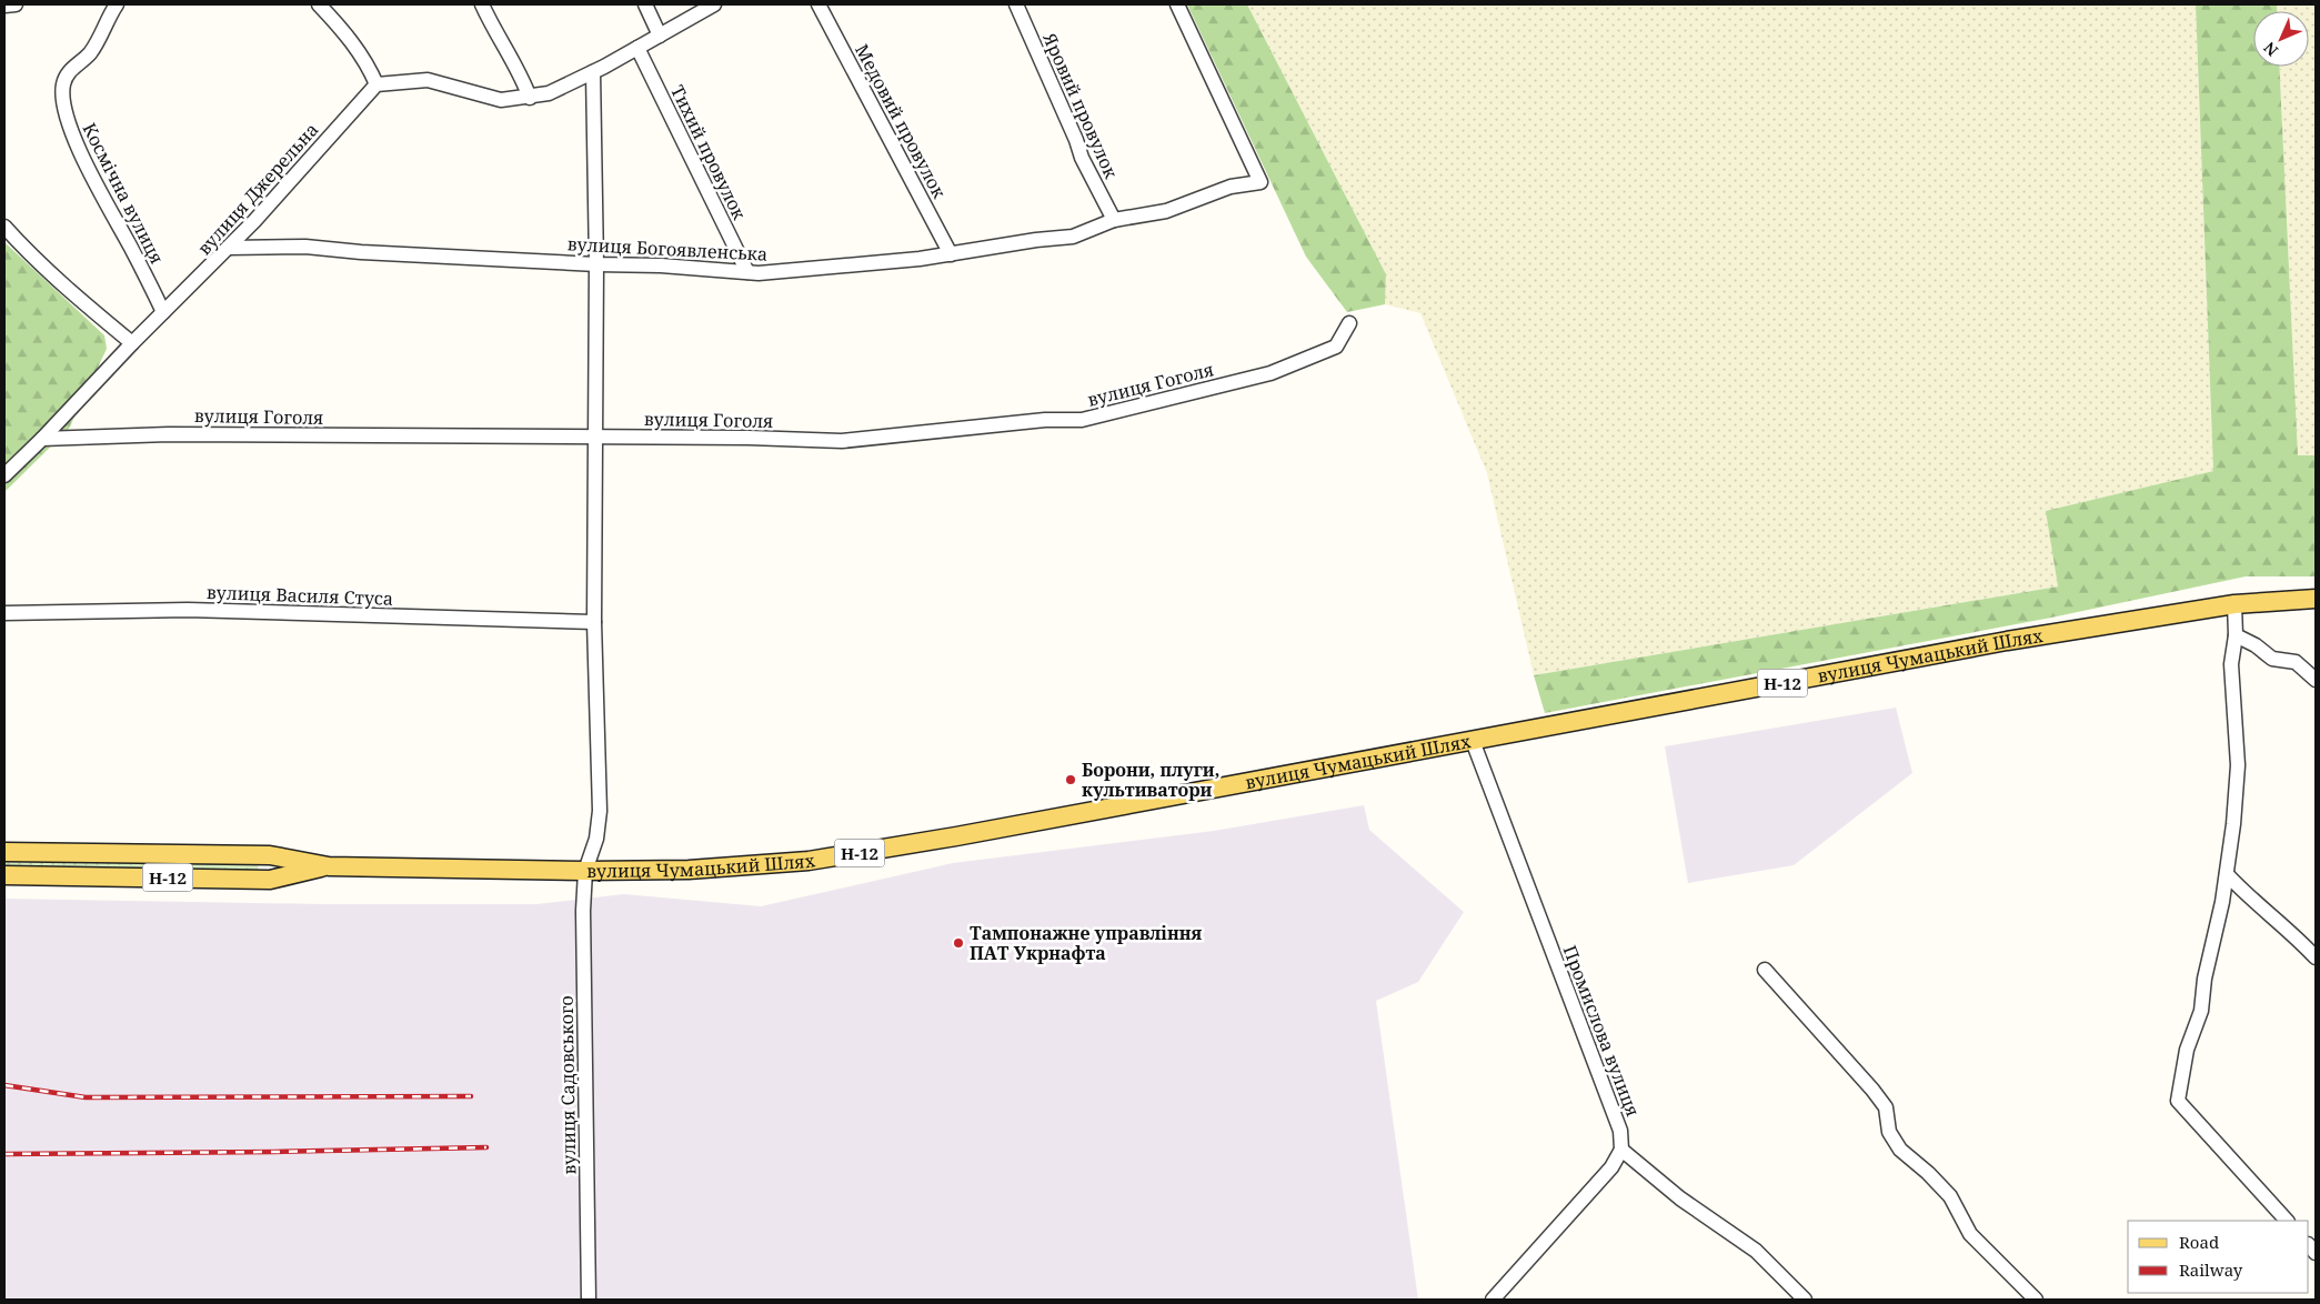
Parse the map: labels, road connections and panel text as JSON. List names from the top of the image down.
{
  "streets": {
    "main road": ["вулиця Чумацький Шлях", "Н-12"],
    "street": [
      "Яровий провулок",
      "Медовий провулок",
      "Тихий провулок",
      "вулиця Джерельна",
      "Космічна вулиця",
      "вулиця Богоявленська",
      "вулиця Гоголя",
      "вулиця Василя Стуса",
      "Промислова вулиця",
      "вулиця Садовського"
    ]
  },
  "crossings": [
    ["Яровий провулок", "вулиця Богоявленська"],
    ["Медовий провулок", "вулиця Богоявленська"],
    ["Тихий провулок", "вулиця Богоявленська"],
    ["вулиця Джерельна", "Космічна вулиця"],
    ["вулиця Джерельна", "вулиця Богоявленська"],
    ["вулиця Джерельна", "вулиця Гоголя"],
    ["вулиця Богоявленська", "вулиця Садовського"],
    ["вулиця Гоголя", "вулиця Садовського"],
    ["вулиця Василя Стуса", "вулиця Садовського"],
    ["вулиця Чумацький Шлях", "Промислова вулиця"],
    ["вулиця Чумацький Шлях", "вулиця Садовського"]
  ],
  "places": ["Борони, плуги, культиватори", "Тампонажне управління ПАТ Укрнафта"],
  "legend": ["Road", "Railway"],
  "north": "bottom left"
}
